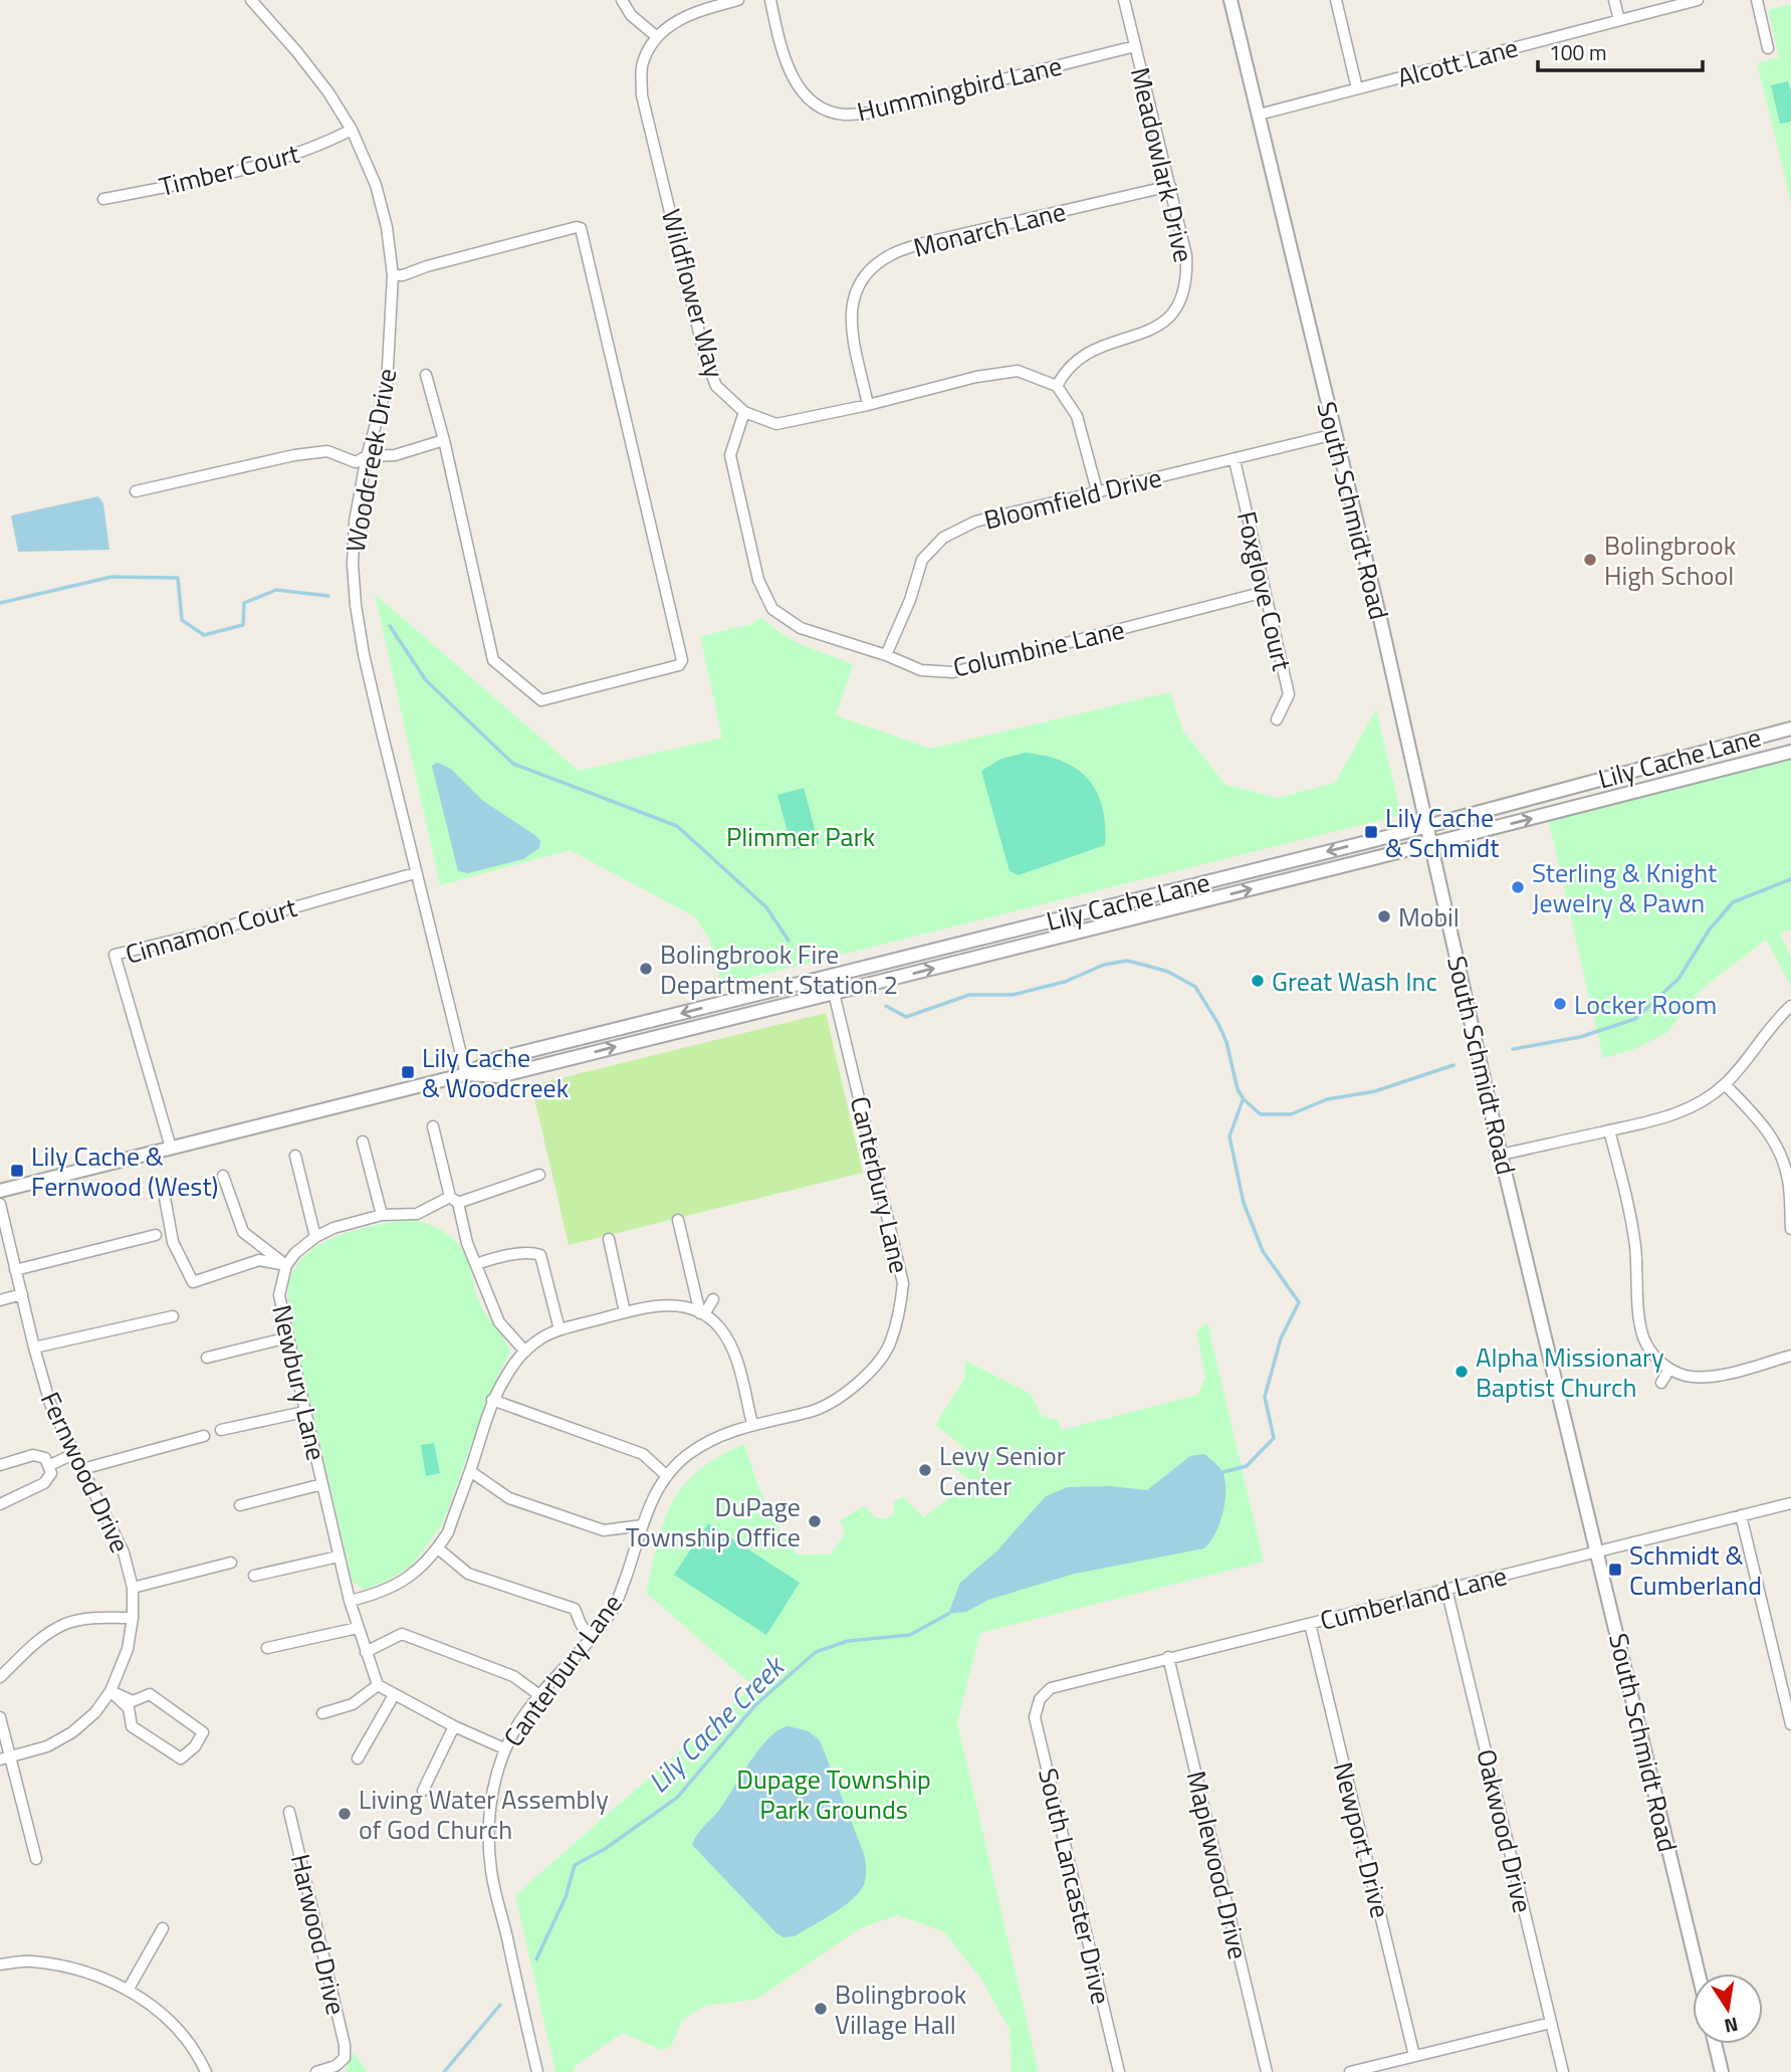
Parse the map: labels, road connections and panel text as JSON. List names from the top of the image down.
{
  "streets": {
    "street": [
      "Alcott Lane",
      "Hummingbird Lane",
      "Meadowlark Drive",
      "Timber Court",
      "Monarch Lane",
      "Wildflower Way",
      "Woodcreek Drive",
      "Bloomfield Drive",
      "South Schmidt Road",
      "Foxglove Court",
      "Columbine Lane",
      "Lily Cache Lane",
      "Cinnamon Court",
      "Canterbury Lane",
      "Newbury Lane",
      "Fernwood Drive",
      "Cumberland Lane",
      "Oakwood Drive",
      "Newport Drive",
      "Maplewood Drive",
      "South Lancaster Drive",
      "Harwood Drive"
    ]
  },
  "crossings": [
    ["Alcott Lane", "South Schmidt Road"],
    ["Hummingbird Lane", "Meadowlark Drive"],
    ["Meadowlark Drive", "Monarch Lane"],
    ["Meadowlark Drive", "Wildflower Way"],
    ["Timber Court", "Woodcreek Drive"],
    ["Monarch Lane", "Wildflower Way"],
    ["Wildflower Way", "Columbine Lane"],
    ["Woodcreek Drive", "Lily Cache Lane"],
    ["Woodcreek Drive", "Cinnamon Court"],
    ["Bloomfield Drive", "South Schmidt Road"],
    ["Bloomfield Drive", "Foxglove Court"],
    ["Bloomfield Drive", "Columbine Lane"],
    ["South Schmidt Road", "Lily Cache Lane"],
    ["South Schmidt Road", "Cumberland Lane"],
    ["Foxglove Court", "Columbine Lane"],
    ["Lily Cache Lane", "Cinnamon Court"],
    ["Lily Cache Lane", "Canterbury Lane"],
    ["Cumberland Lane", "Oakwood Drive"],
    ["Cumberland Lane", "Newport Drive"],
    ["Cumberland Lane", "Maplewood Drive"],
    ["Cumberland Lane", "South Lancaster Drive"]
  ],
  "water": ["Lily Cache Creek"],
  "parks": ["Plimmer Park", "Dupage Township Park Grounds"],
  "places": {
    "other": [
      "Bolingbrook High School",
      "Sterling & Knight Jewelry & Pawn",
      "Mobil",
      "Bolingbrook Fire Department Station 2",
      "Great Wash Inc",
      "Locker Room",
      "Alpha Missionary Baptist Church",
      "Levy Senior Center",
      "DuPage Township Office",
      "Living Water Assembly of God Church",
      "Bolingbrook Village Hall"
    ],
    "transit": [
      "Lily Cache & Schmidt",
      "Lily Cache & Woodcreek",
      "Lily Cache & Fernwood (West)",
      "Schmidt & Cumberland"
    ]
  },
  "scale_bar": "100 m",
  "north": "bottom"
}
